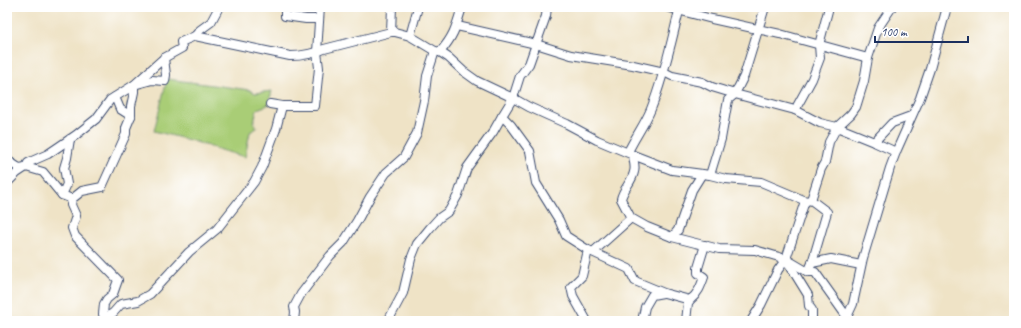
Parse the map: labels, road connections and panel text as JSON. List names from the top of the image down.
{
  "scale_bar": "100 m"
}
